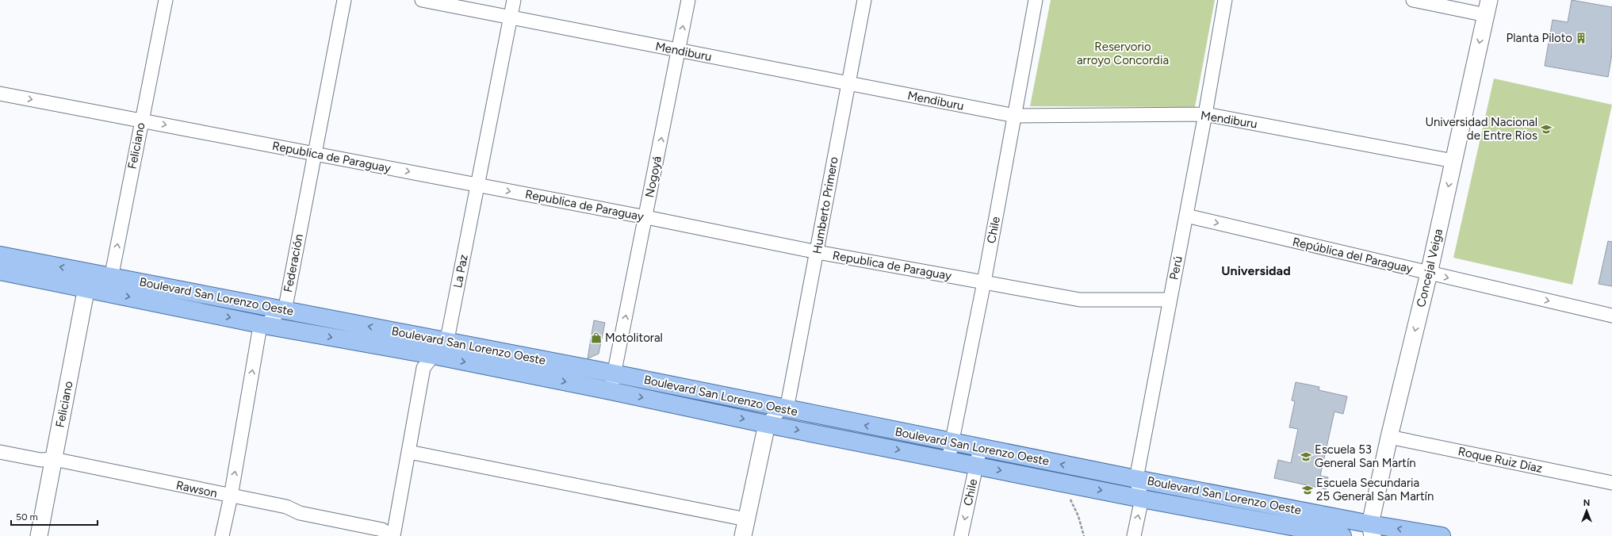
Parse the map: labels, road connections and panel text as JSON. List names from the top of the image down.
{
  "streets": {
    "main road": ["Boulevard San Lorenzo Oeste"],
    "street": [
      "Mendiburu",
      "Feliciano",
      "Republica de Paraguay",
      "Nogoyá",
      "Humberto Primero",
      "Chile",
      "República del Paraguay",
      "Federación",
      "Perú",
      "Concejal Veiga",
      "La Paz",
      "Roque Ruiz Díaz",
      "Rawson"
    ]
  },
  "crossings": [
    ["Mendiburu", "Nogoyá"],
    ["Mendiburu", "Humberto Primero"],
    ["Mendiburu", "Chile"],
    ["Mendiburu", "Perú"],
    ["Mendiburu", "Concejal Veiga"],
    ["Mendiburu", "La Paz"],
    ["Feliciano", "Republica de Paraguay"],
    ["Feliciano", "Boulevard San Lorenzo Oeste"],
    ["Feliciano", "Rawson"],
    ["Republica de Paraguay", "Nogoyá"],
    ["Republica de Paraguay", "Humberto Primero"],
    ["Republica de Paraguay", "Chile"],
    ["Republica de Paraguay", "Federación"],
    ["Republica de Paraguay", "Perú"],
    ["Republica de Paraguay", "La Paz"],
    ["Nogoyá", "Boulevard San Lorenzo Oeste"],
    ["Humberto Primero", "Boulevard San Lorenzo Oeste"],
    ["Chile", "Boulevard San Lorenzo Oeste"],
    ["República del Paraguay", "Perú"],
    ["República del Paraguay", "Concejal Veiga"],
    ["Federación", "Boulevard San Lorenzo Oeste"],
    ["Federación", "Rawson"],
    ["Perú", "Boulevard San Lorenzo Oeste"],
    ["Concejal Veiga", "Boulevard San Lorenzo Oeste"],
    ["Concejal Veiga", "Roque Ruiz Díaz"],
    ["La Paz", "Boulevard San Lorenzo Oeste"],
    ["La Paz", "Rawson"]
  ],
  "one_way": [
    "Republica de Paraguay",
    "Nogoyá",
    "República del Paraguay",
    "Concejal Veiga"
  ],
  "districts": ["Universidad"],
  "parks": ["Reservorio arroyo Concordia"],
  "places": {
    "building": ["Planta Piloto"],
    "school or university": ["Universidad Nacional de Entre Ríos", "Escuela 53 General San Martín", "Escuela Secundaria 25 General San Martín"],
    "shop": ["Motolitoral"]
  },
  "scale_bar": "50 m",
  "north": "top"
}
